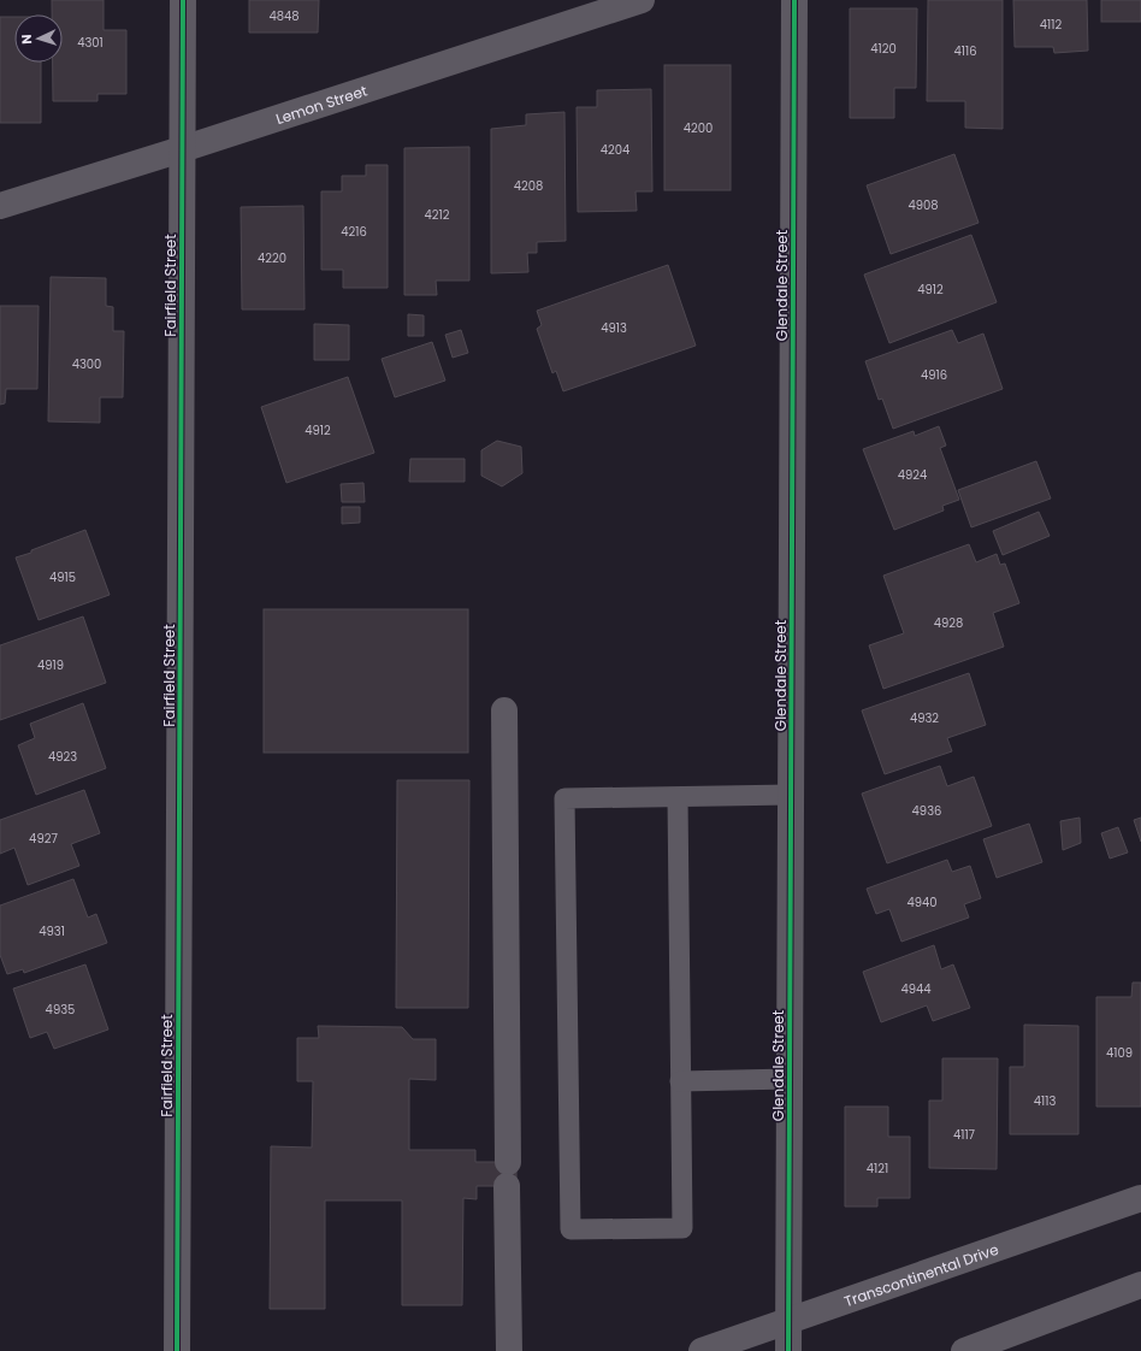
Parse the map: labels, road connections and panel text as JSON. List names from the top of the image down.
{
  "streets": {
    "street": [
      "Lemon Street",
      "Fairfield Street",
      "Glendale Street",
      "Transcontinental Drive"
    ]
  },
  "crossings": [
    ["Lemon Street", "Fairfield Street"],
    ["Glendale Street", "Transcontinental Drive"]
  ],
  "house_numbers": [
    "4848",
    "4112",
    "4301",
    "4120",
    "4116",
    "4200",
    "4204",
    "4208",
    "4908",
    "4212",
    "4216",
    "4220",
    "4912",
    "4913",
    "4300",
    "4916",
    "4912",
    "4924",
    "4915",
    "4928",
    "4919",
    "4932",
    "4923",
    "4936",
    "4927",
    "4940",
    "4931",
    "4944",
    "4935",
    "4109",
    "4113",
    "4117",
    "4121"
  ],
  "north": "left"
}
